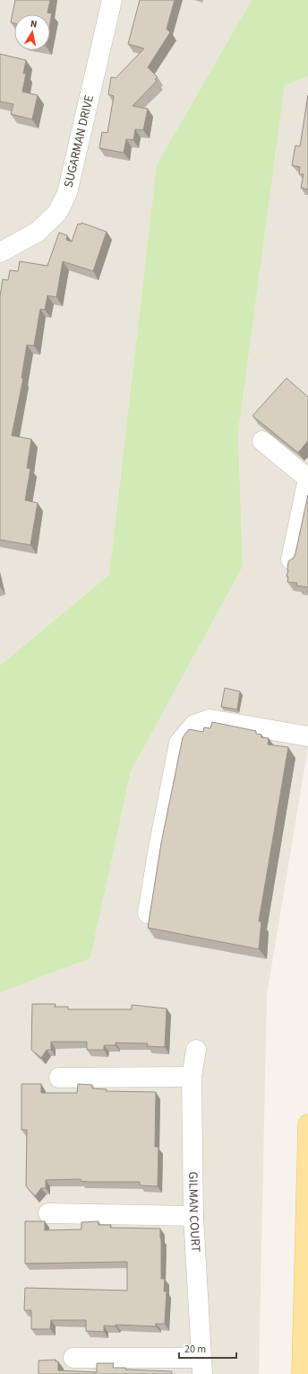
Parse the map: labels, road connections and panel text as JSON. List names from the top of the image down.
{
  "streets": {
    "street": ["SUGARMAN DRIVE", "GILMAN COURT"]
  },
  "scale_bar": "20 m",
  "north": "top"
}
